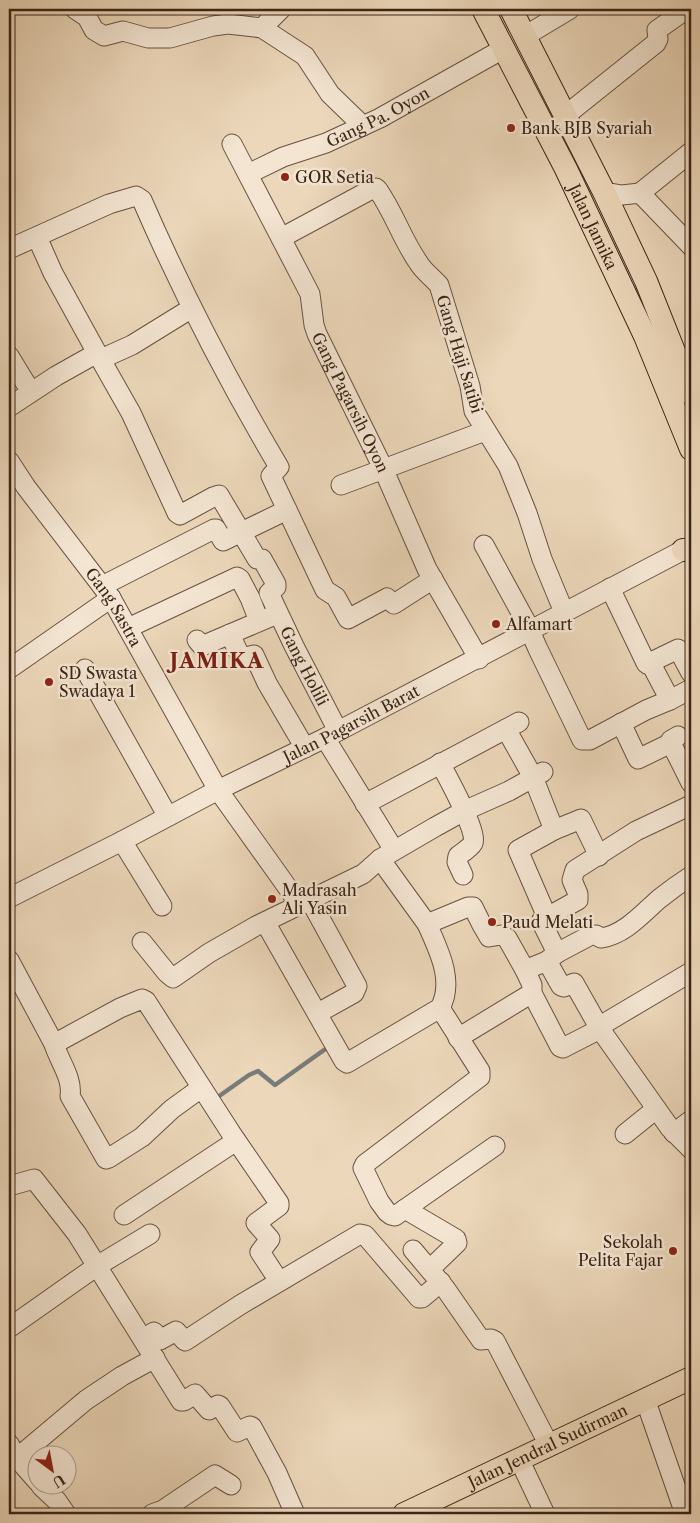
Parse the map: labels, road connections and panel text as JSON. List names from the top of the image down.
{
  "streets": {
    "main road": ["Jalan Jamika", "Jalan Jendral Sudirman"],
    "street": [
      "Gang Pa. Oyon",
      "Gang Haji Satibi",
      "Gang Pagarsih Oyon",
      "Gang Sastra",
      "Gang Holili",
      "Jalan Pagarsih Barat"
    ]
  },
  "crossings": [
    ["Gang Pa. Oyon", "Jalan Jamika"],
    ["Gang Pa. Oyon", "Gang Pagarsih Oyon"],
    ["Gang Haji Satibi", "Gang Pagarsih Oyon"],
    ["Gang Haji Satibi", "Jalan Pagarsih Barat"],
    ["Gang Pagarsih Oyon", "Jalan Pagarsih Barat"],
    ["Gang Sastra", "Jalan Pagarsih Barat"],
    ["Gang Holili", "Jalan Pagarsih Barat"]
  ],
  "districts": ["JAMIKA"],
  "places": [
    "Bank BJB Syariah",
    "GOR Setia",
    "Alfamart",
    "SD Swasta Swadaya 1",
    "Madrasah Ali Yasin",
    "Paud Melati",
    "Sekolah Pelita Fajar"
  ],
  "north": "bottom right"
}
